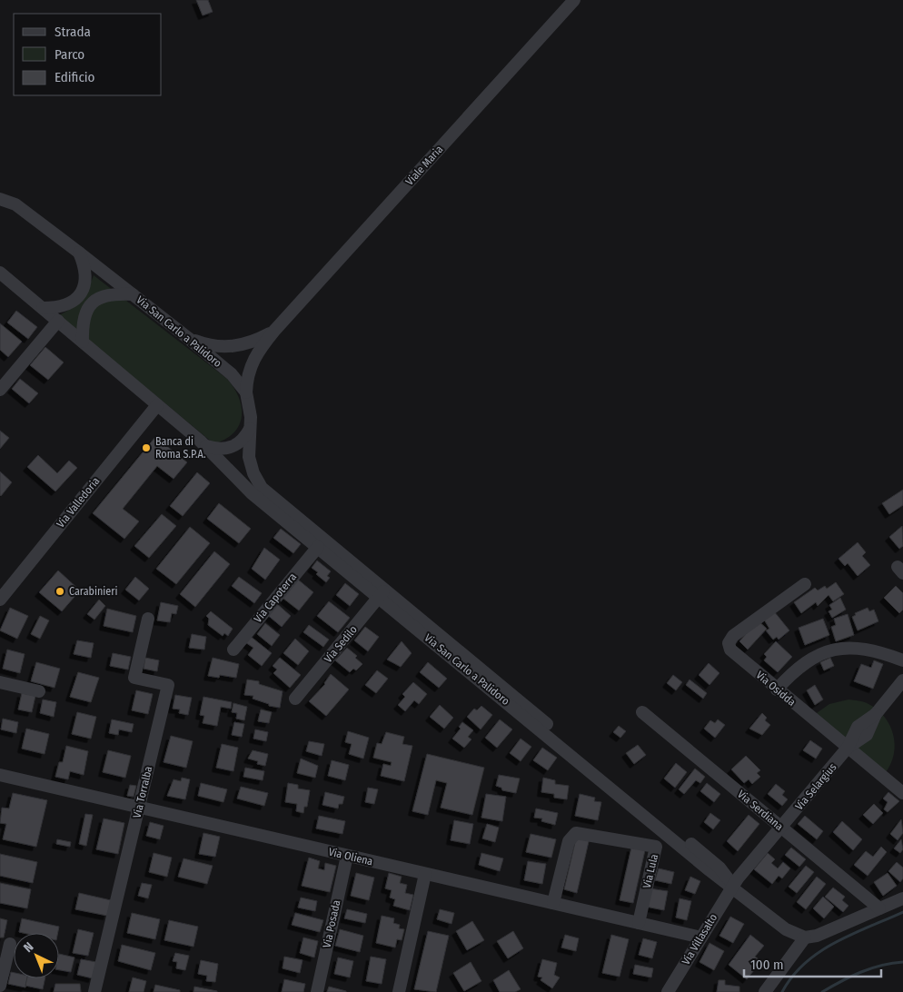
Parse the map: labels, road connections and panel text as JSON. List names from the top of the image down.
{
  "streets": {
    "street": [
      "Viale Maria",
      "Via San Carlo a Palidoro",
      "Via Valledoria",
      "Via Capoterra",
      "Via Sedilo",
      "Via Osidda",
      "Via Selargius",
      "Via Torralba",
      "Via Serdiana",
      "Via Oliena",
      "Via Lula",
      "Via Posada",
      "Via Villasalto"
    ]
  },
  "crossings": [
    ["Viale Maria", "Via San Carlo a Palidoro"],
    ["Via San Carlo a Palidoro", "Via Valledoria"],
    ["Via San Carlo a Palidoro", "Via Capoterra"],
    ["Via San Carlo a Palidoro", "Via Sedilo"],
    ["Via San Carlo a Palidoro", "Via Selargius"],
    ["Via San Carlo a Palidoro", "Via Villasalto"],
    ["Via Osidda", "Via Selargius"],
    ["Via Selargius", "Via Serdiana"],
    ["Via Selargius", "Via Villasalto"],
    ["Via Torralba", "Via Oliena"],
    ["Via Oliena", "Via Lula"],
    ["Via Oliena", "Via Posada"],
    ["Via Oliena", "Via Villasalto"]
  ],
  "places": ["Banca di Roma S.P.A.", "Carabinieri"],
  "legend": ["Strada", "Parco", "Edificio"],
  "scale_bar": "100 m",
  "north": "top left"
}
